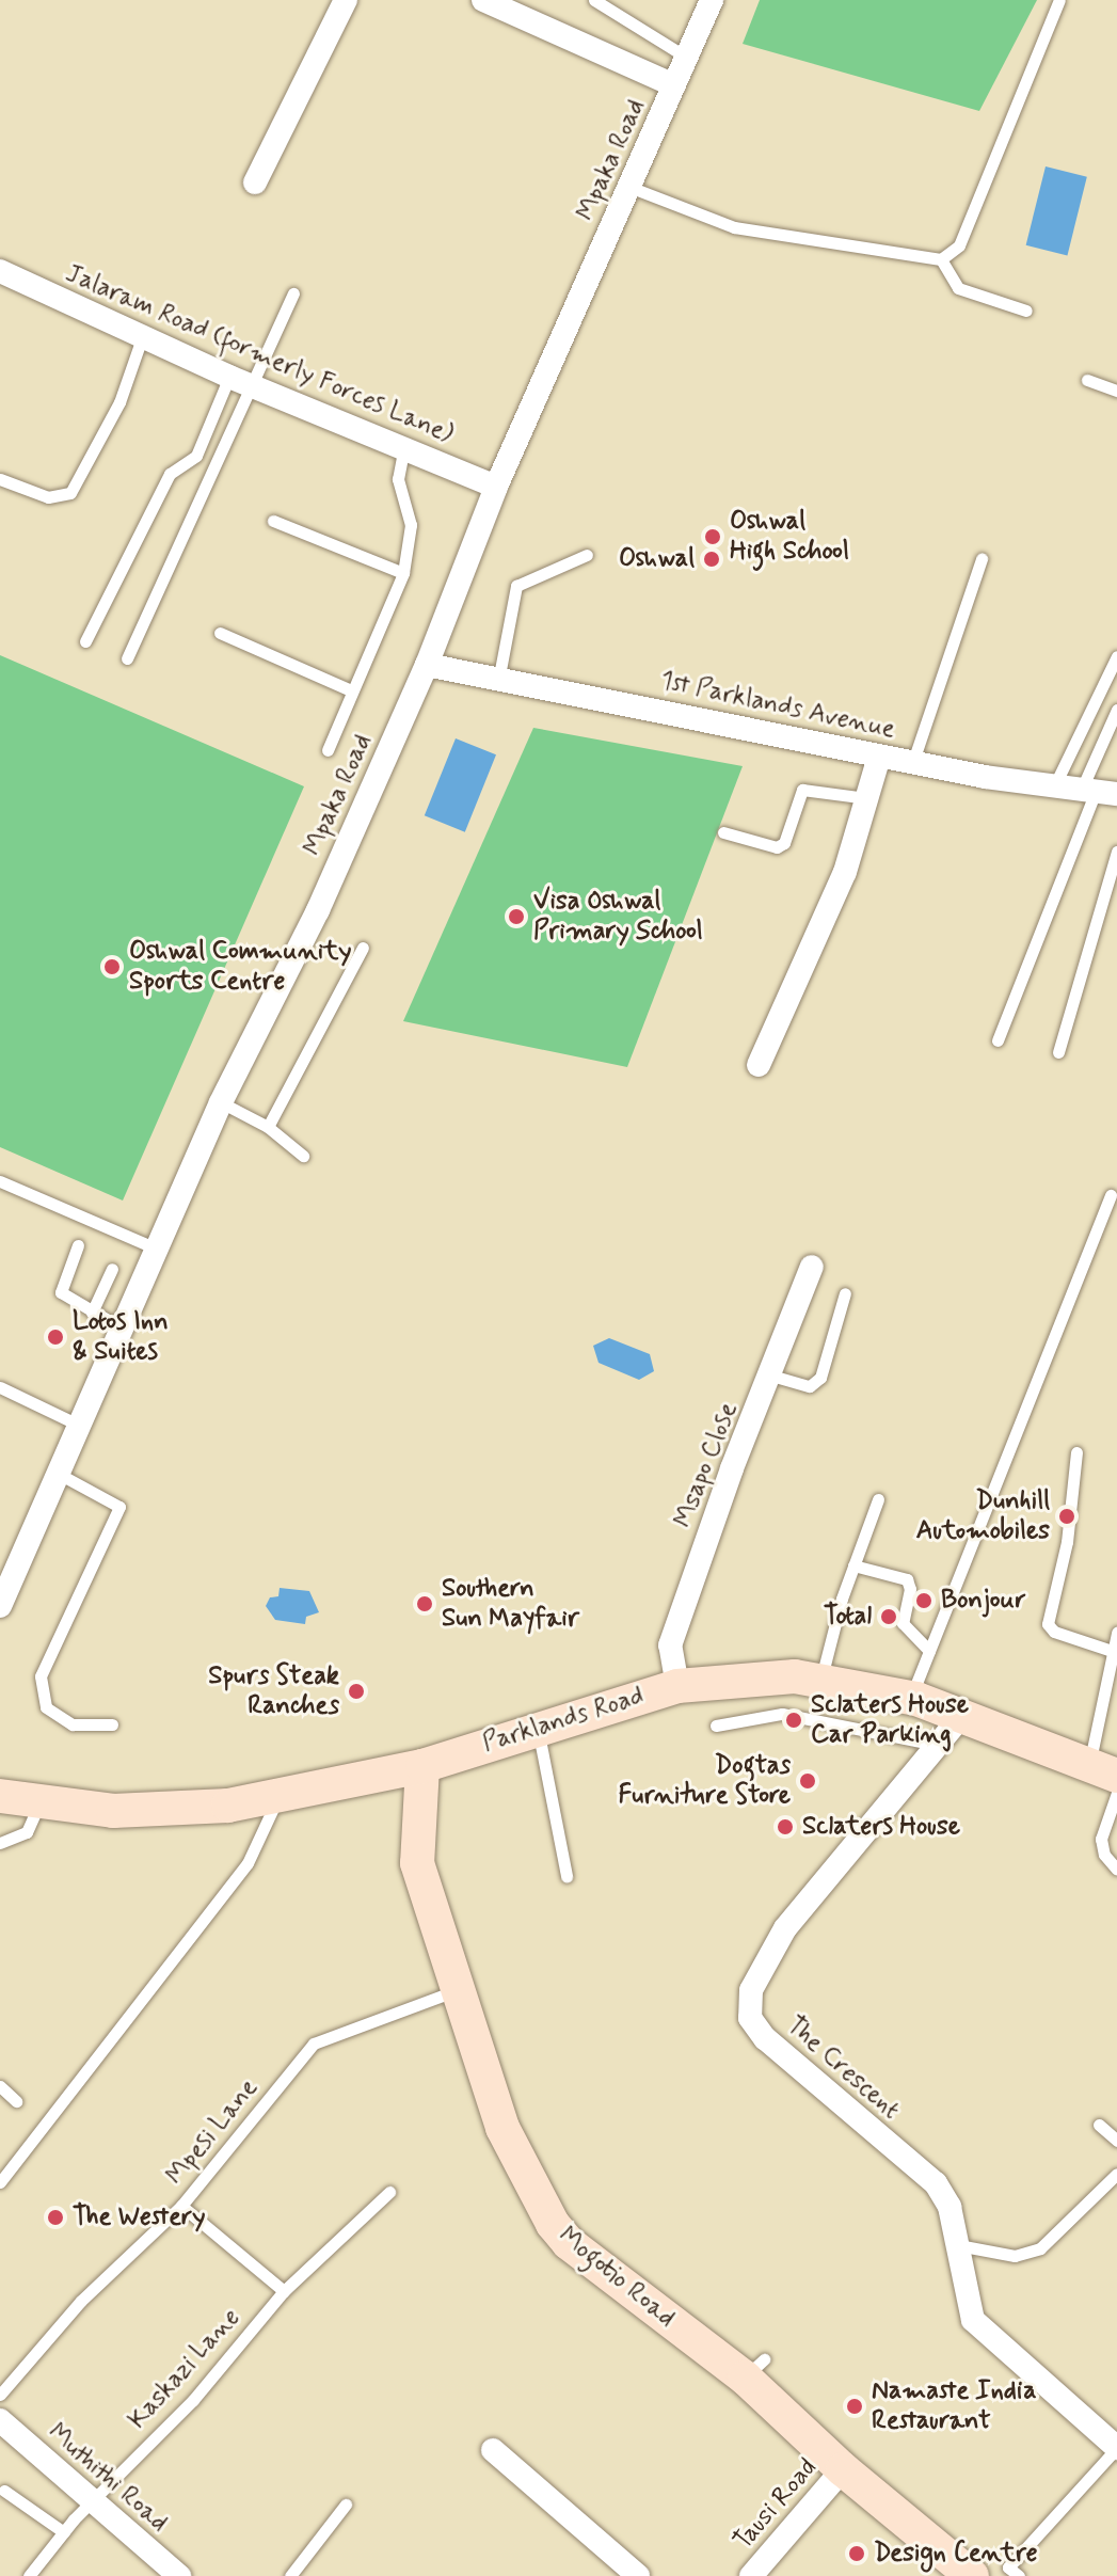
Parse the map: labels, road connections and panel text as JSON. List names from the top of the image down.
{
  "streets": {
    "main road": ["Parklands Road", "Mogotio Road"],
    "street": [
      "Mpaka Road",
      "Jalaram Road (formerly Forces Lane)",
      "1st Parklands Avenue",
      "Msapo Close",
      "The Crescent",
      "Muthithi Road",
      "Tausi Road"
    ],
    "lane": ["Mpesi Lane", "Kaskazi Lane"]
  },
  "crossings": [
    ["Mpaka Road", "Jalaram Road (formerly Forces Lane)"],
    ["Mpaka Road", "1st Parklands Avenue"],
    ["Msapo Close", "Parklands Road"],
    ["Parklands Road", "The Crescent"],
    ["Parklands Road", "Mogotio Road"],
    ["Mpesi Lane", "Mogotio Road"],
    ["Mogotio Road", "Tausi Road"],
    ["Kaskazi Lane", "Muthithi Road"]
  ],
  "places": [
    "Oshwal High School",
    "Oshwal",
    "Visa Oshwal Primary School",
    "Oshwal Community Sports Centre",
    "Lotos Inn & Suites",
    "Dunhill Automobiles",
    "Bonjour",
    "Southern Sun Mayfair",
    "Total",
    "Spurs Steak Ranches",
    "Sclaters House Car Parking",
    "Dogtas Furniture Store",
    "Sclaters House",
    "The Westery",
    "Namaste India Restaurant",
    "Design Centre"
  ]
}
